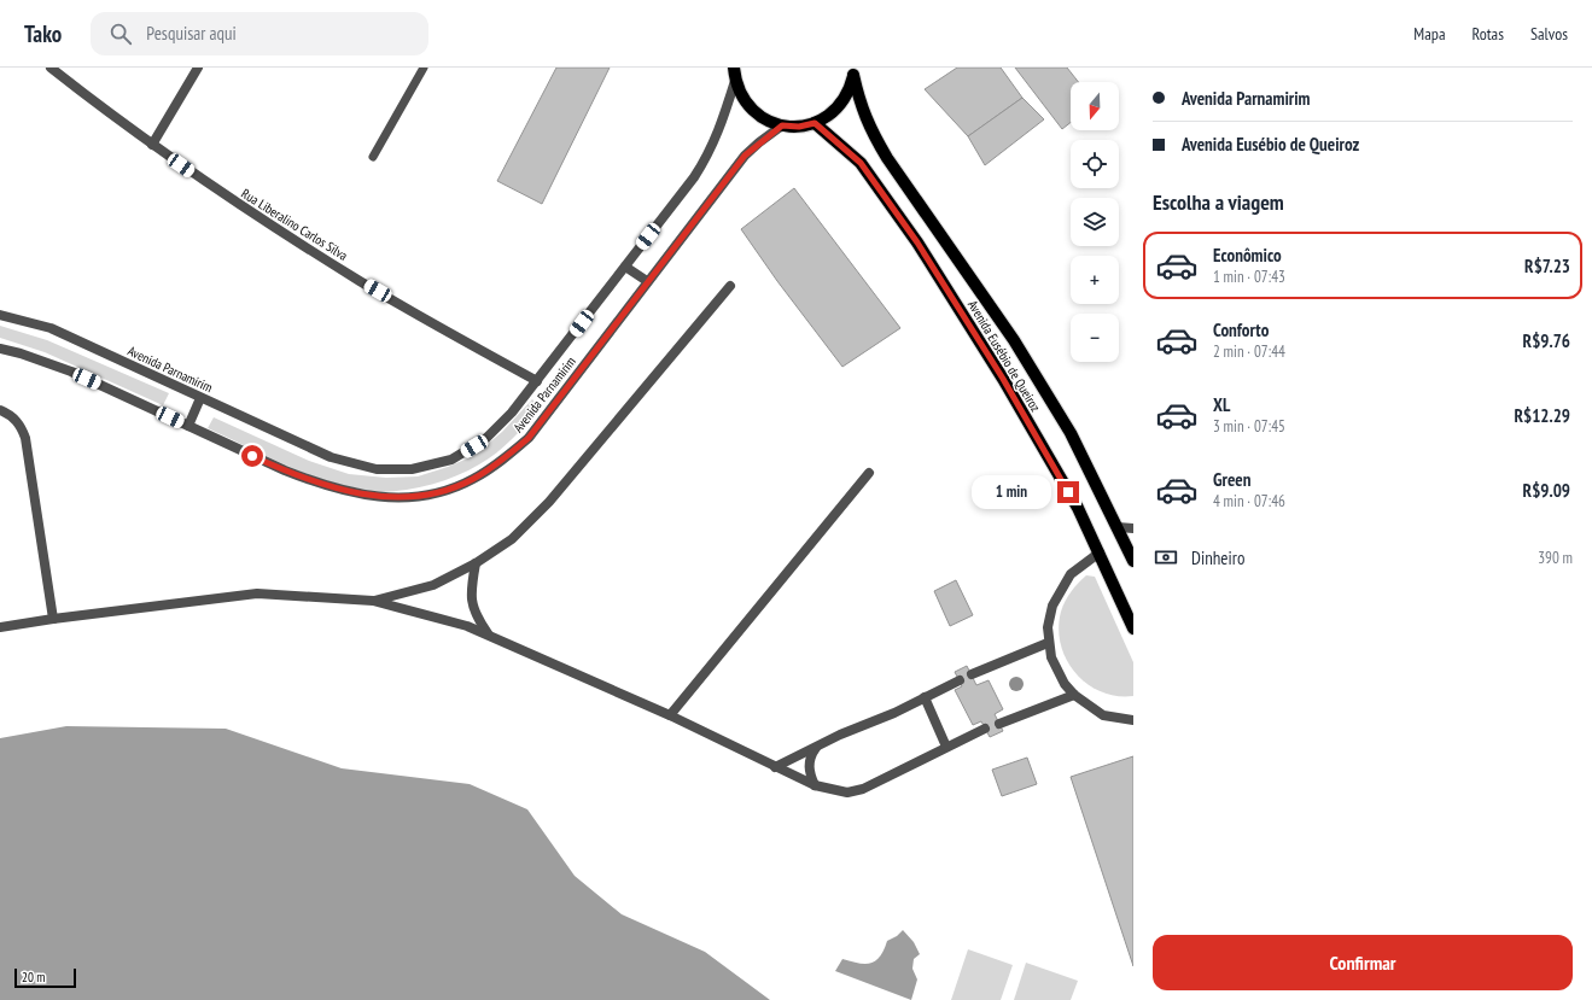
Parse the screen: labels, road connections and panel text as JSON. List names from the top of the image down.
{
  "streets": {
    "main road": ["Avenida Eusébio de Queiroz"],
    "street": ["Rua Liberalino Carlos Silva", "Avenida Parnamirim"]
  },
  "crossings": [
    ["Rua Liberalino Carlos Silva", "Avenida Parnamirim"]
  ],
  "scale_bar": "20 m",
  "north": "bottom",
  "page": {
    "header": "Tako",
    "search": "Pesquisar aqui",
    "nav": ["Mapa", "Rotas", "Salvos"],
    "banner": ["Avenida Parnamirim", "Avenida Eusébio de Queiroz"],
    "map_buttons": ["+", "−"],
    "heading": "Escolha a viagem",
    "list": [
      {
        "name": "Econômico",
        "note": "1 min · 07:43",
        "value": "R$7.23"
      },
      {
        "name": "Conforto",
        "note": "2 min · 07:44",
        "value": "R$9.76"
      },
      {
        "name": "XL",
        "note": "3 min · 07:45",
        "value": "R$12.29"
      },
      {
        "name": "Green",
        "note": "4 min · 07:46",
        "value": "R$9.09"
      }
    ],
    "bubble": "1 min",
    "pay": ["Dinheiro", "390 m"],
    "buttons": "Confirmar",
    "scale": "20 m"
  }
}
